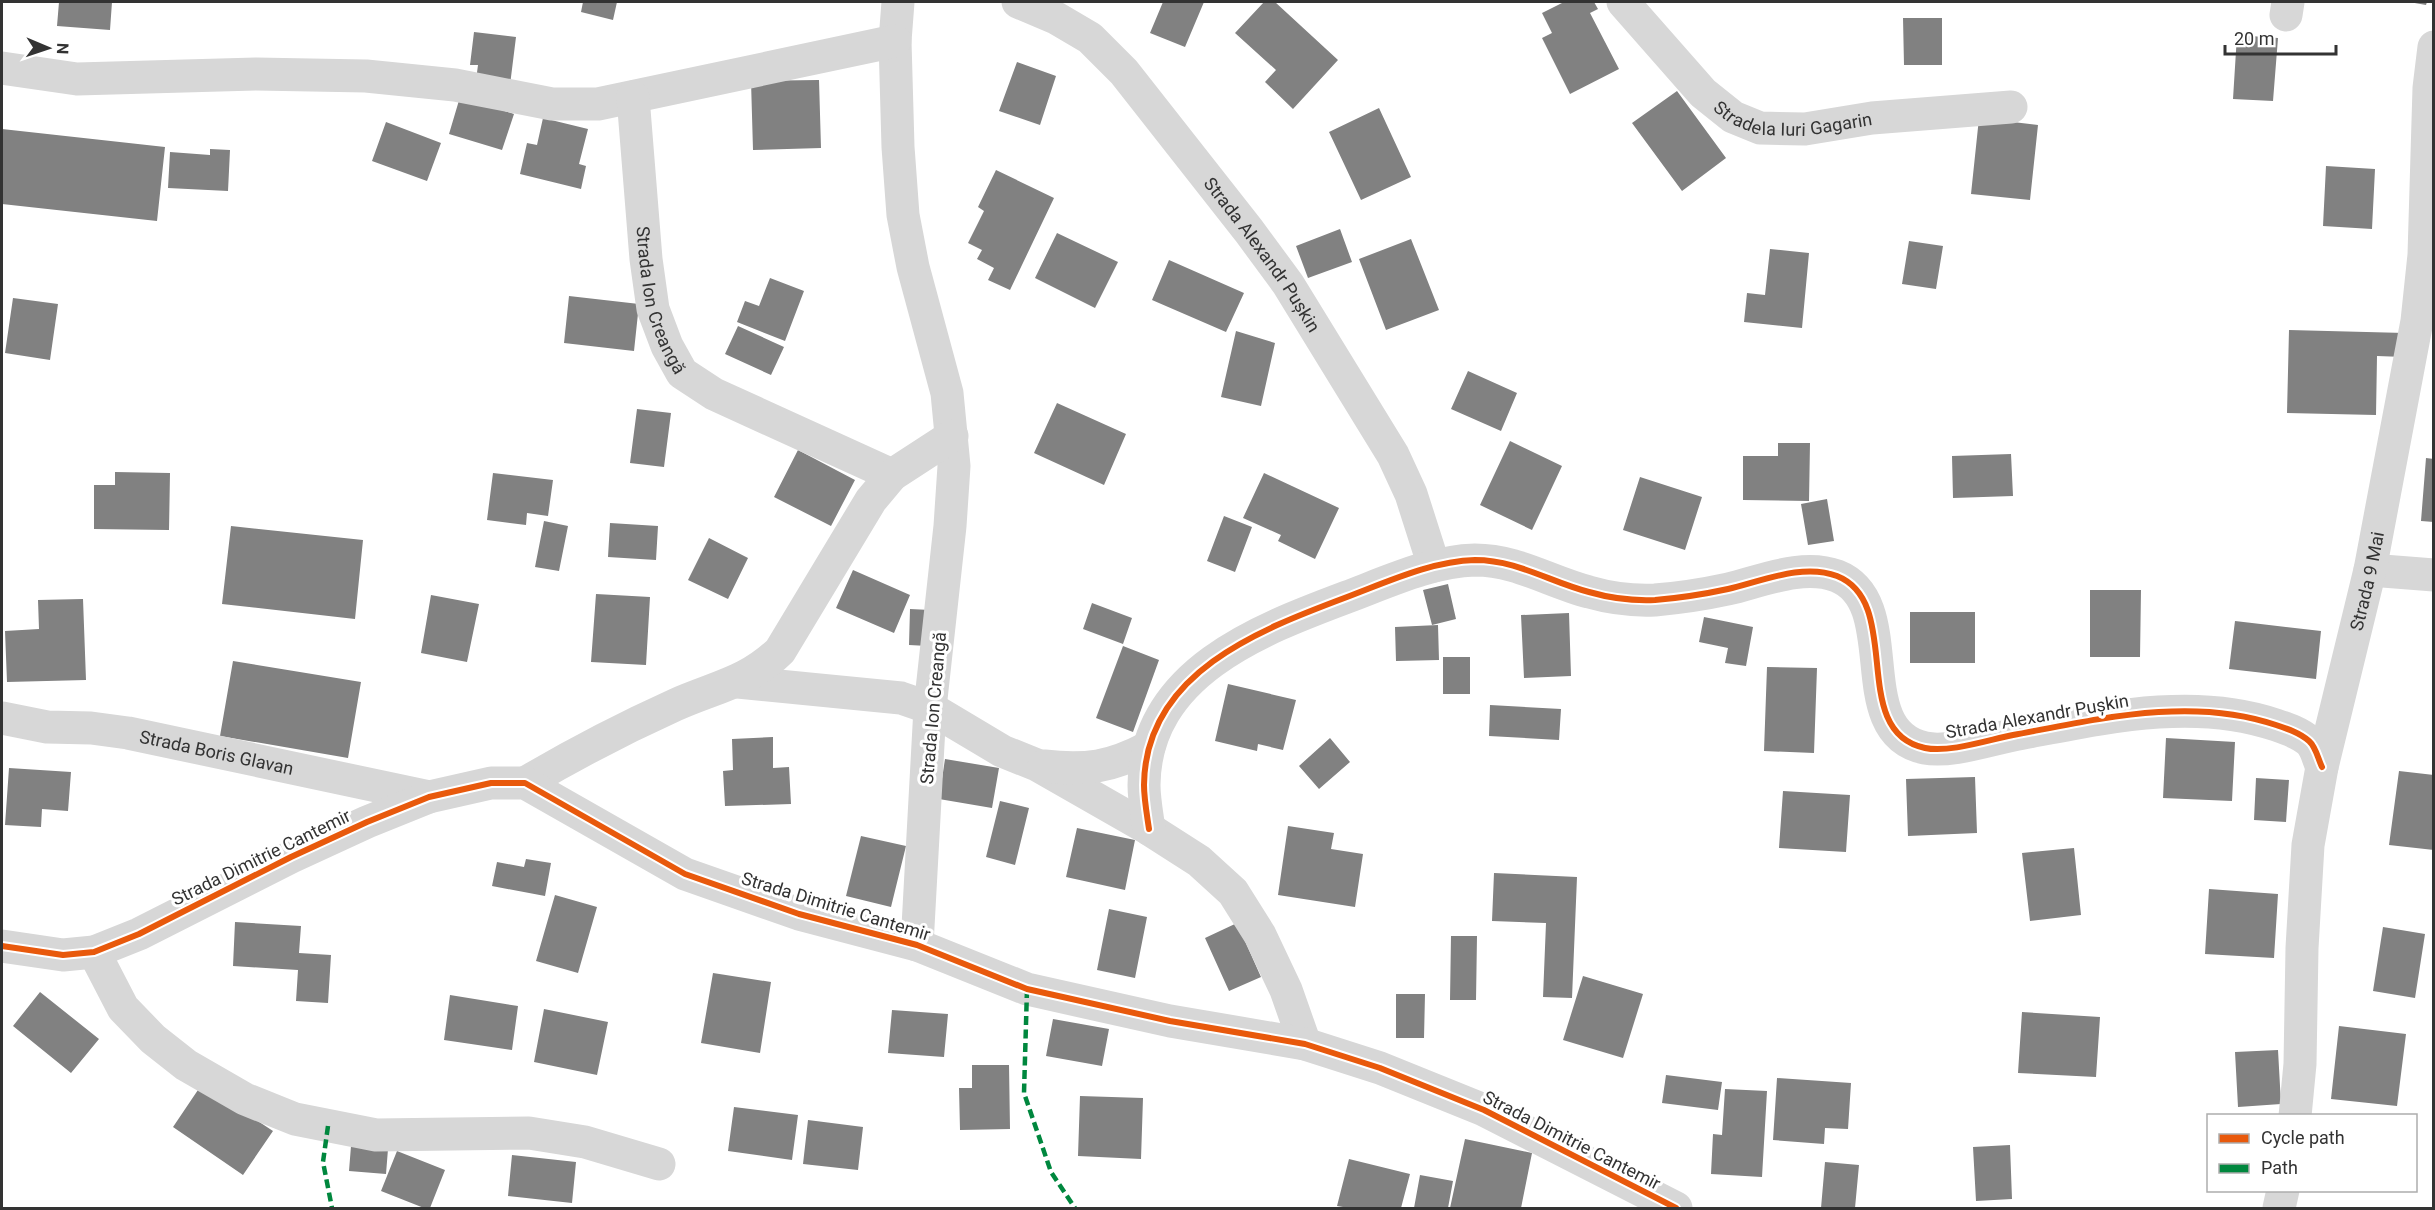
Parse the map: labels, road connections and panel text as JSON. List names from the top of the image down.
{
  "streets": {
    "street": [
      "Stradela Iuri Gagarin",
      "Strada Alexandr Pușkin",
      "Strada Ion Creangă",
      "Strada 9 Mai",
      "Strada Boris Glavan",
      "Strada Dimitrie Cantemir"
    ]
  },
  "crossings": [
    ["Strada Alexandr Pușkin", "Strada 9 Mai"],
    ["Strada Ion Creangă", "Strada Dimitrie Cantemir"],
    ["Strada Boris Glavan", "Strada Dimitrie Cantemir"]
  ],
  "legend": ["Cycle path", "Path"],
  "scale_bar": "20 m",
  "north": "right"
}
